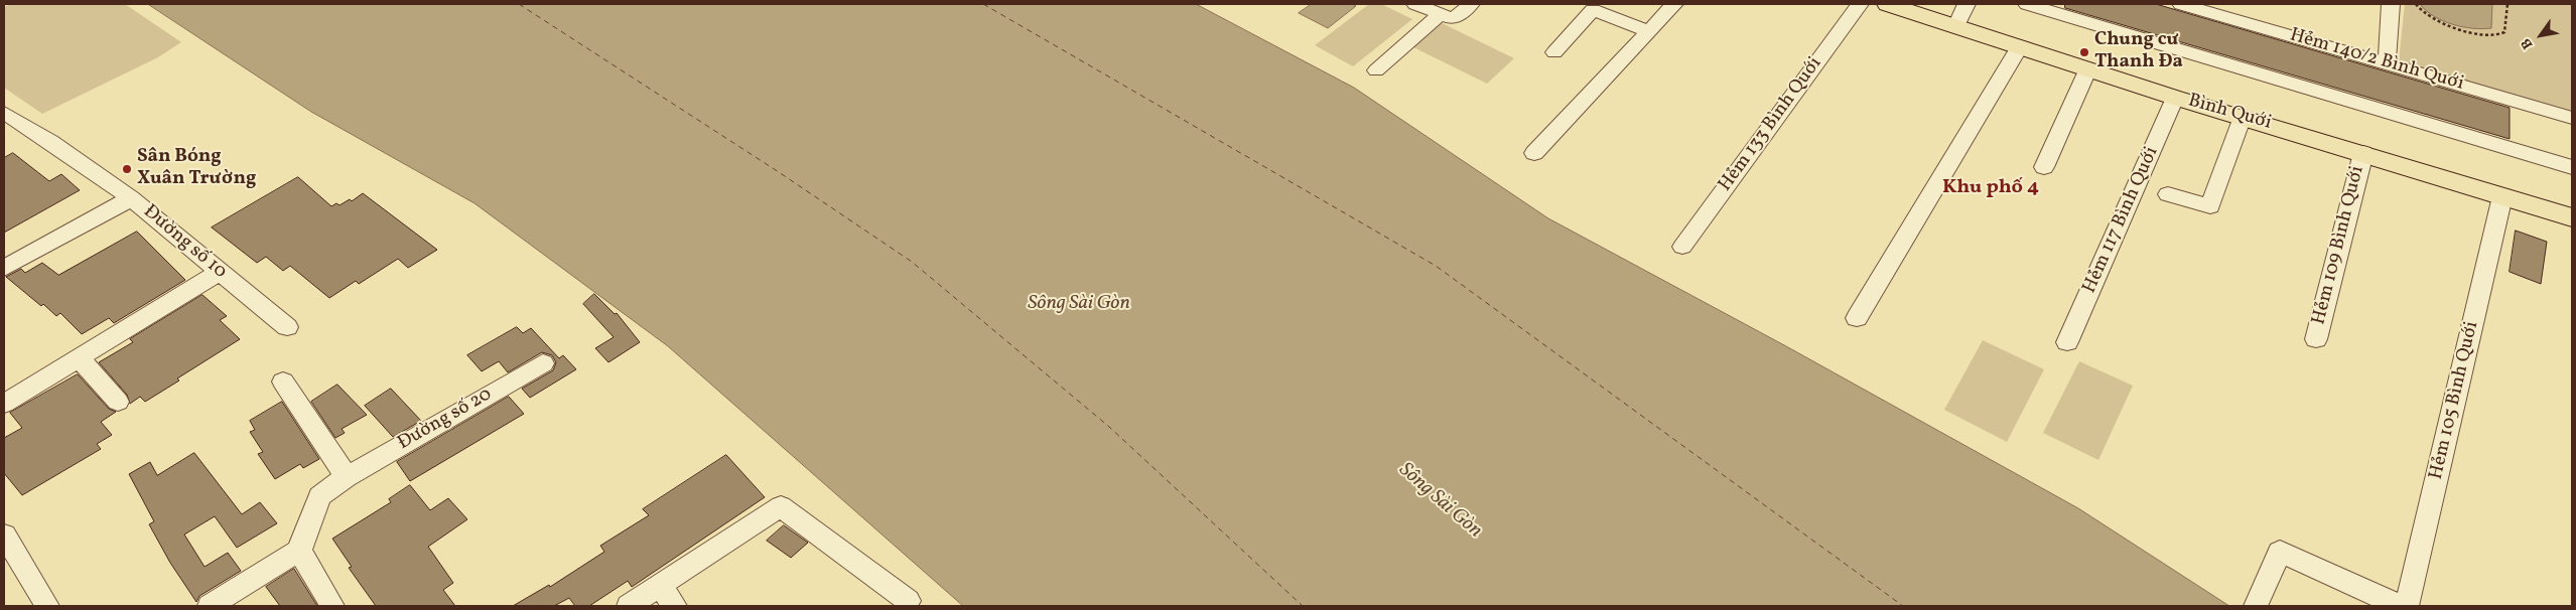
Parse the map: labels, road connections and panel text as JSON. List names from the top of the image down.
{
  "streets": {
    "main road": ["Bình Quới"],
    "street": [
      "Hẻm 140/2 Bình Quới",
      "Hẻm 133 Bình Quới",
      "Hẻm 117 Bình Quới",
      "Đường số 10",
      "Hẻm 109 Bình Quới",
      "Hẻm 105 Bình Quới",
      "Đường số 20"
    ]
  },
  "crossings": [
    ["Bình Quới", "Hẻm 117 Bình Quới"],
    ["Bình Quới", "Hẻm 109 Bình Quới"],
    ["Bình Quới", "Hẻm 105 Bình Quới"]
  ],
  "districts": ["Khu phố 4"],
  "water": ["Sông Sài Gòn"],
  "places": ["Chung cư Thanh Đa", "Sân Bóng Xuân Trường"],
  "north": "bottom left"
}
